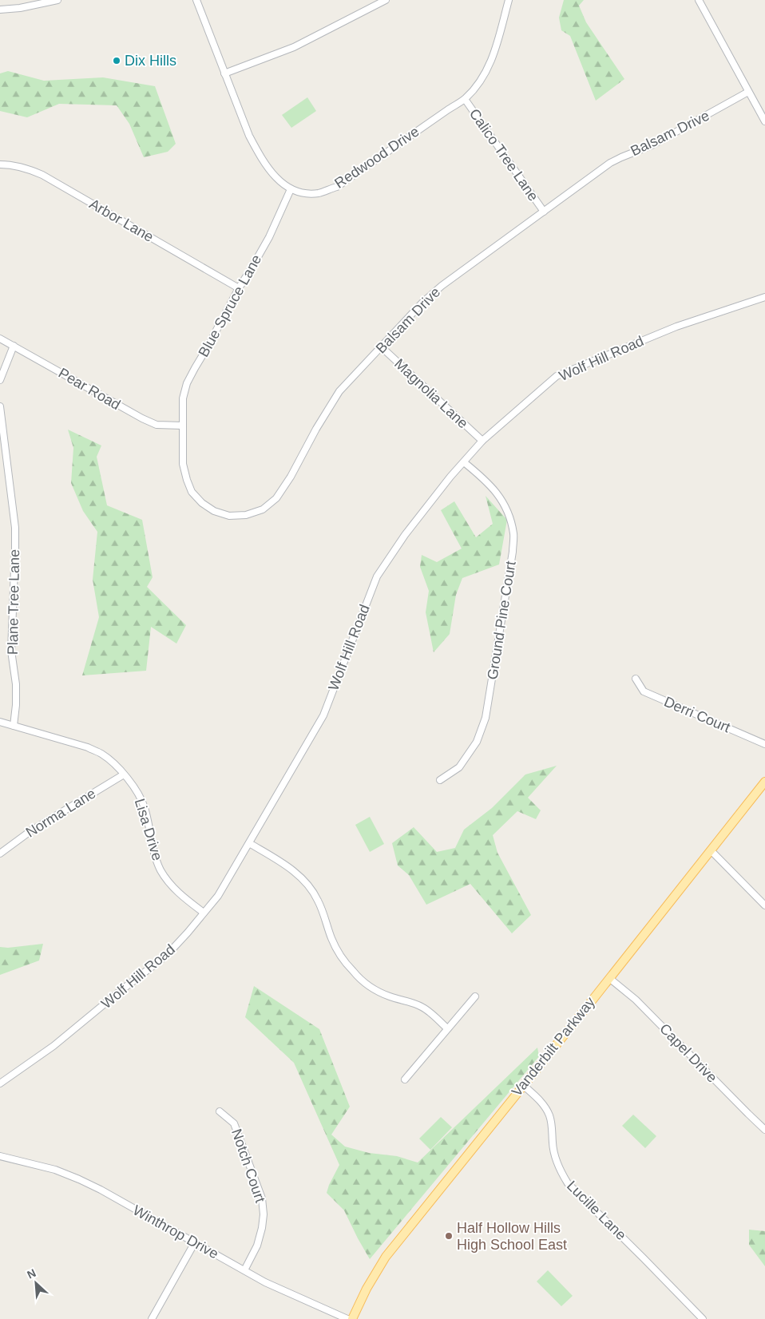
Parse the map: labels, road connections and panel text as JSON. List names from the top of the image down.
{
  "streets": {
    "main road": ["Vanderbilt Parkway"],
    "street": [
      "Balsam Drive",
      "Calico Tree Lane",
      "Redwood Drive",
      "Arbor Lane",
      "Blue Spruce Lane",
      "Wolf Hill Road",
      "Pear Road",
      "Magnolia Lane",
      "Plane Tree Lane",
      "Ground Pine Court",
      "Derri Court",
      "Norma Lane",
      "Lisa Drive",
      "Capel Drive",
      "Notch Court",
      "Lucille Lane",
      "Winthrop Drive"
    ]
  },
  "crossings": [
    ["Balsam Drive", "Calico Tree Lane"],
    ["Balsam Drive", "Blue Spruce Lane"],
    ["Balsam Drive", "Pear Road"],
    ["Balsam Drive", "Magnolia Lane"],
    ["Calico Tree Lane", "Redwood Drive"],
    ["Redwood Drive", "Blue Spruce Lane"],
    ["Arbor Lane", "Blue Spruce Lane"],
    ["Blue Spruce Lane", "Pear Road"],
    ["Wolf Hill Road", "Magnolia Lane"],
    ["Wolf Hill Road", "Ground Pine Court"],
    ["Wolf Hill Road", "Lisa Drive"],
    ["Plane Tree Lane", "Lisa Drive"],
    ["Norma Lane", "Lisa Drive"],
    ["Vanderbilt Parkway", "Capel Drive"],
    ["Vanderbilt Parkway", "Lucille Lane"],
    ["Notch Court", "Winthrop Drive"]
  ],
  "places": ["Dix Hills", "Half Hollow Hills High School East"],
  "north": "top left"
}
